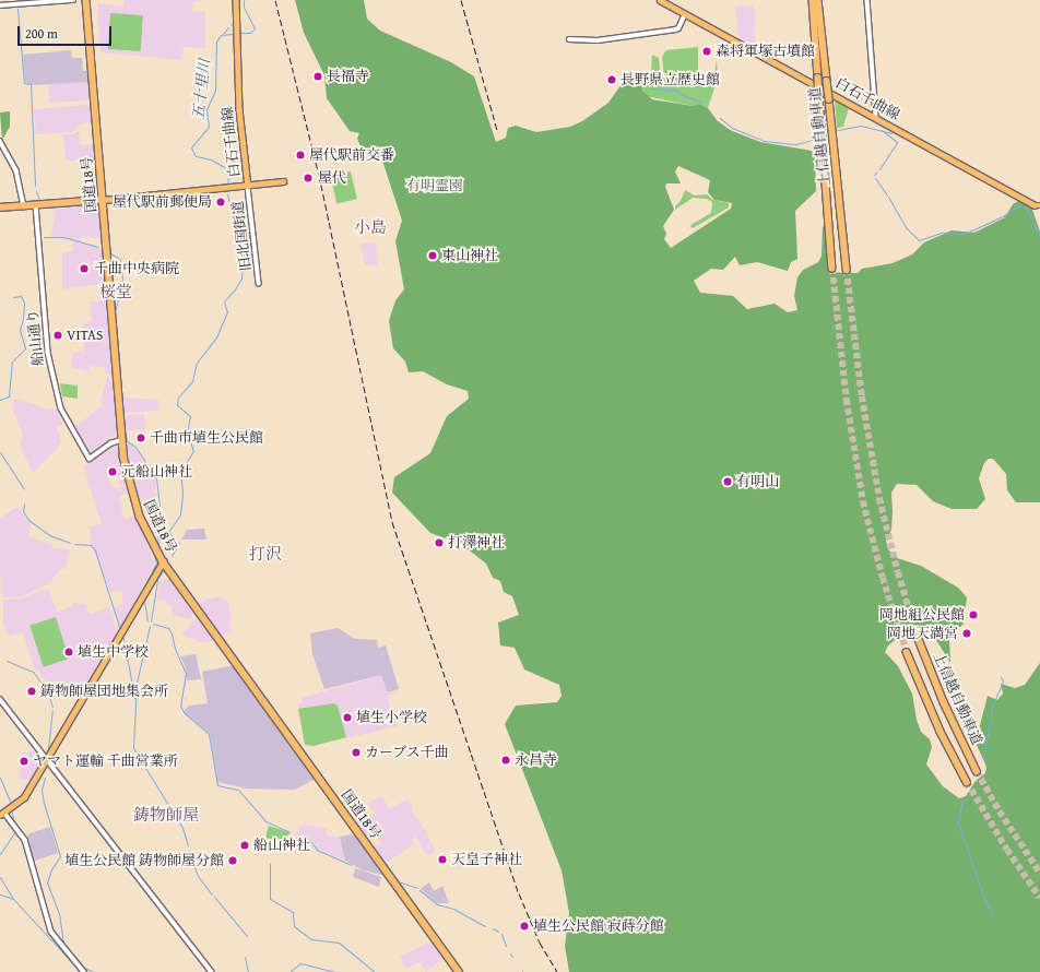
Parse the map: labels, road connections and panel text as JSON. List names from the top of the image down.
{
  "streets": {
    "highway": ["上信越自動車道", "国道18号"],
    "main road": ["白石千曲線"],
    "street": ["旧北国街道", "船山通り"]
  },
  "crossings": [
    ["白石千曲線", "国道18号"],
    ["白石千曲線", "旧北国街道"],
    ["国道18号", "船山通り"]
  ],
  "districts": [
    "小島",
    "桜堂",
    "打沢",
    "鋳物師屋"
  ],
  "water": ["五十里川"],
  "parks": ["有明霊園"],
  "places": [
    "森将軍塚古墳館",
    "長福寺",
    "長野県立歴史館",
    "屋代駅前交番",
    "屋代",
    "屋代駅前郵便局",
    "東山神社",
    "千曲中央病院",
    "VITAS",
    "千曲市埴生公民館",
    "元船山神社",
    "有明山",
    "打澤神社",
    "岡地組公民館",
    "岡地天満宮",
    "埴生中学校",
    "鋳物師屋団地集会所",
    "埴生小学校",
    "カーブス千曲",
    "永昌寺",
    "ヤマト運輸 千曲営業所",
    "船山神社",
    "天皇子神社",
    "埴生公民館 鋳物師屋分館",
    "埴生公民館 寂蒔分館"
  ],
  "scale_bar": "200 m"
}
